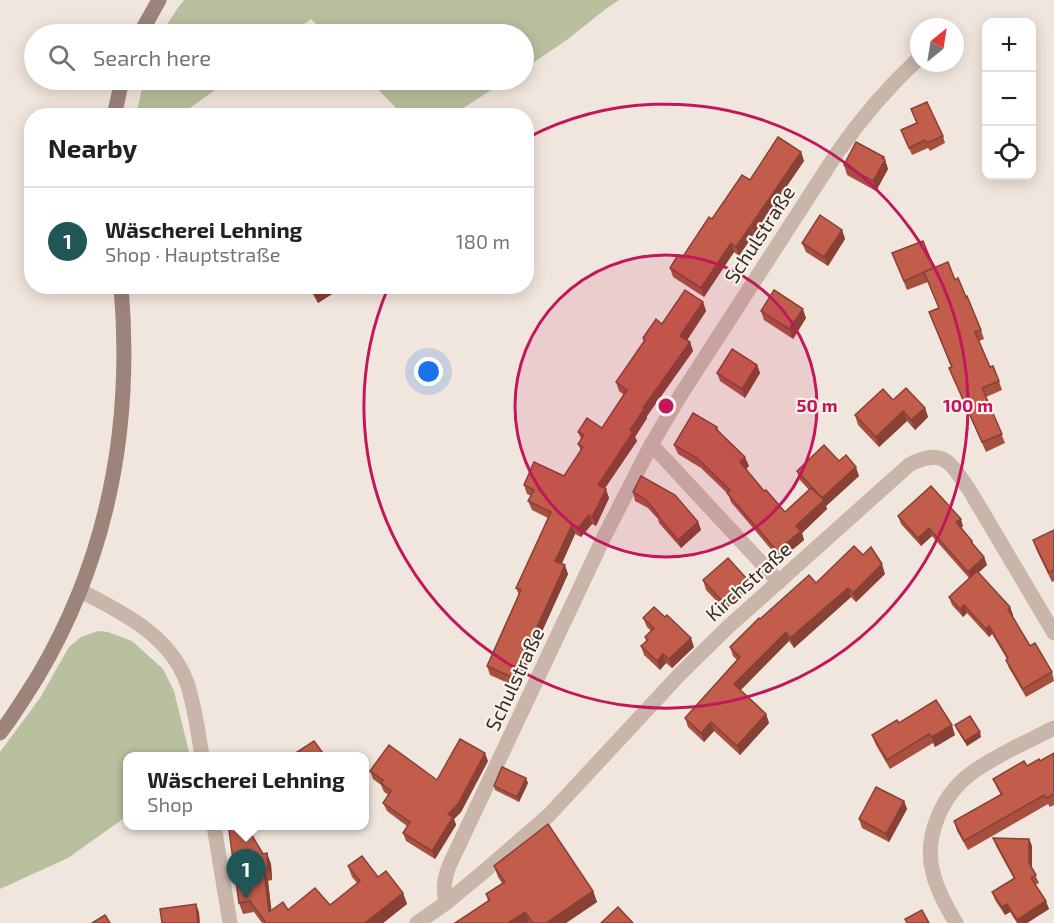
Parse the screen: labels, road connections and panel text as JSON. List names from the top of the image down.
{
  "streets": {
    "street": ["Schulstraße", "Kirchstraße"]
  },
  "crossings": [
    ["Schulstraße", "Kirchstraße"]
  ],
  "north": "top right",
  "page": {
    "map_buttons": ["+", "−"],
    "search": "Search here",
    "heading": "Nearby",
    "list": [
      {
        "mark": "1",
        "name": "Wäscherei Lehning",
        "note": "Shop · Hauptstraße",
        "value": "180 m"
      }
    ],
    "popup": ["Wäscherei Lehning", "Shop"],
    "pins": "1"
  },
  "rings": ["50 m", "100 m"]
}
